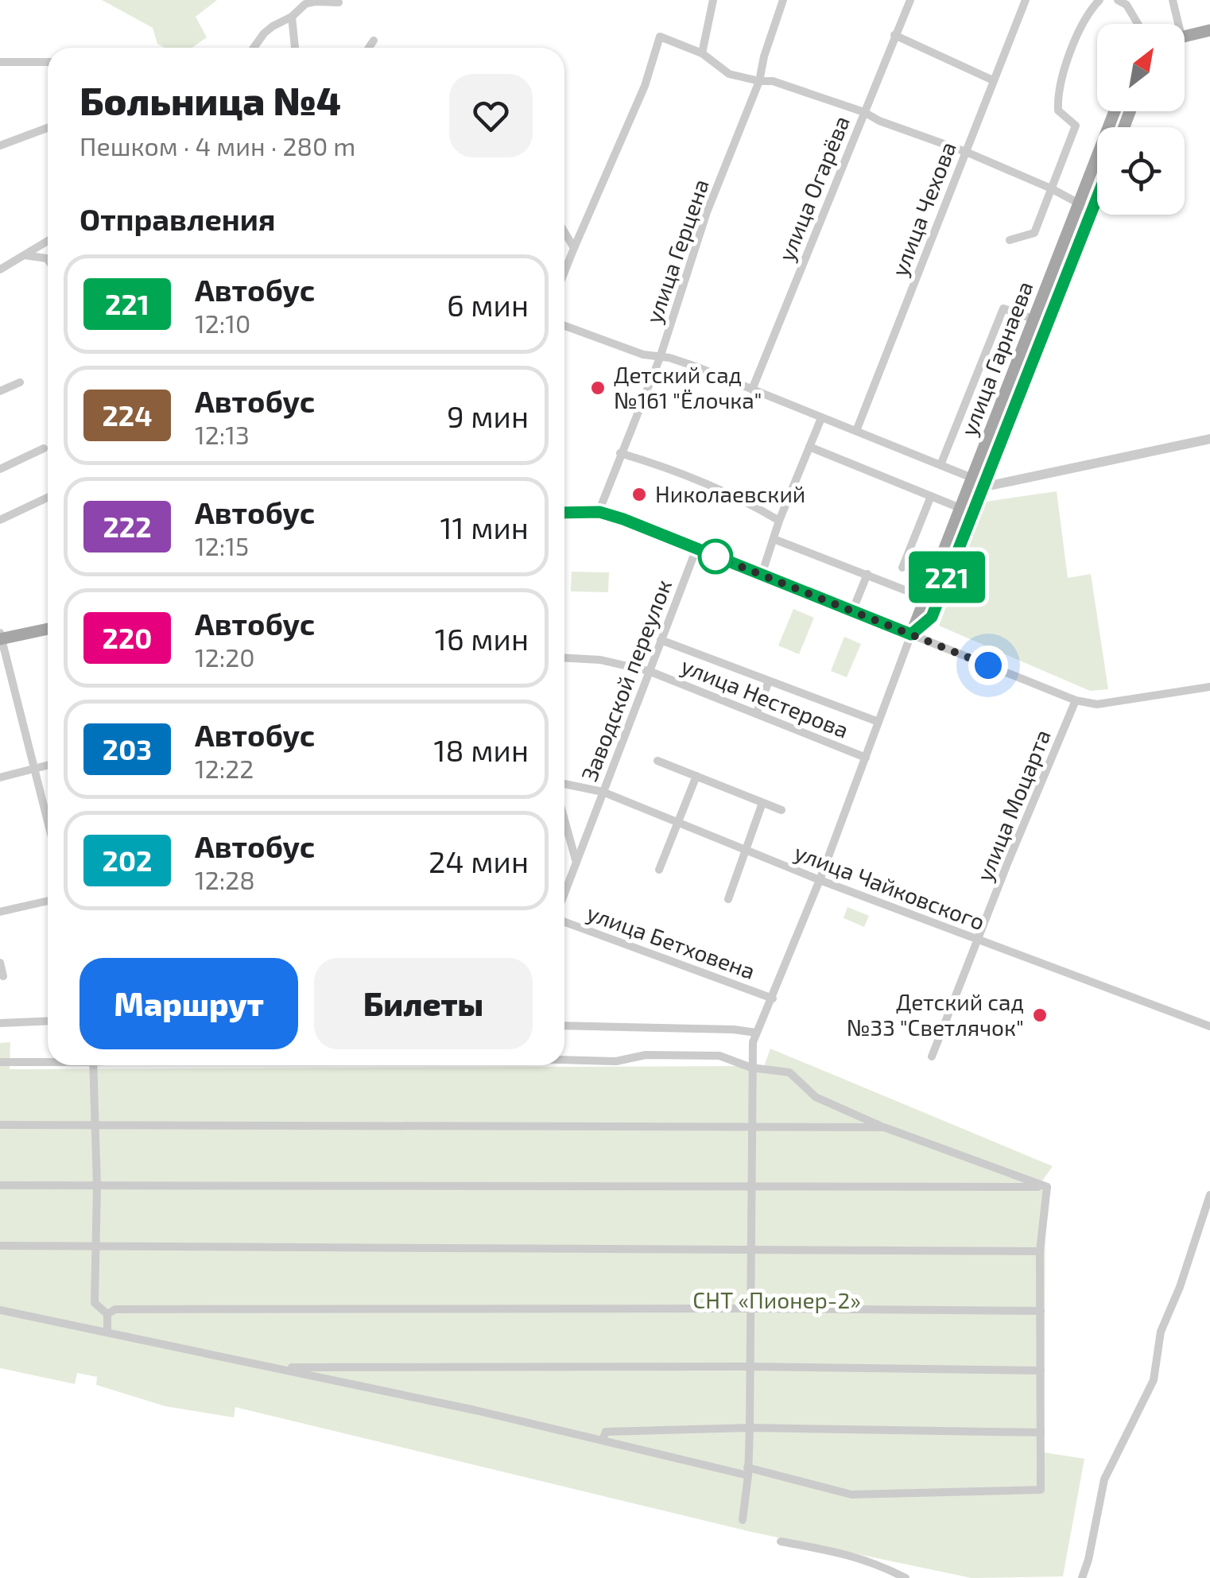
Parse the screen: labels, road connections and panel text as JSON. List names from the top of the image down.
{
  "streets": {
    "main road": ["улица Гарнаева"],
    "street": [
      "улица Огарёва",
      "улица Чехова",
      "улица Герцена",
      "Заводской переулок",
      "улица Нестерова",
      "улица Моцарта",
      "улица Чайковского",
      "улица Бетховена"
    ]
  },
  "crossings": [
    ["улица Гарнаева", "улица Нестерова"],
    ["улица Гарнаева", "улица Чайковского"],
    ["улица Гарнаева", "улица Бетховена"],
    ["Заводской переулок", "улица Нестерова"],
    ["Заводской переулок", "улица Чайковского"],
    ["улица Моцарта", "улица Чайковского"]
  ],
  "parks": ["СНТ «Пионер-2»"],
  "places": ["Детский сад №161 \"Ёлочка\"", "Николаевский", "Детский сад №33 \"Светлячок\""],
  "lines": ["bus line 221"],
  "north": "top right",
  "page": {
    "on_map": "221",
    "heading": [
      ["Больница №4", "Пешком · 4 мин · 280 m"],
      "Отправления"
    ],
    "list": [
      {
        "mark": "221",
        "name": "Автобус",
        "note": "12:10",
        "value": "6 мин"
      },
      {
        "mark": "224",
        "name": "Автобус",
        "note": "12:13",
        "value": "9 мин"
      },
      {
        "mark": "222",
        "name": "Автобус",
        "note": "12:15",
        "value": "11 мин"
      },
      {
        "mark": "220",
        "name": "Автобус",
        "note": "12:20",
        "value": "16 мин"
      },
      {
        "mark": "203",
        "name": "Автобус",
        "note": "12:22",
        "value": "18 мин"
      },
      {
        "mark": "202",
        "name": "Автобус",
        "note": "12:28",
        "value": "24 мин"
      }
    ],
    "buttons": ["Маршрут", "Билеты"]
  }
}
